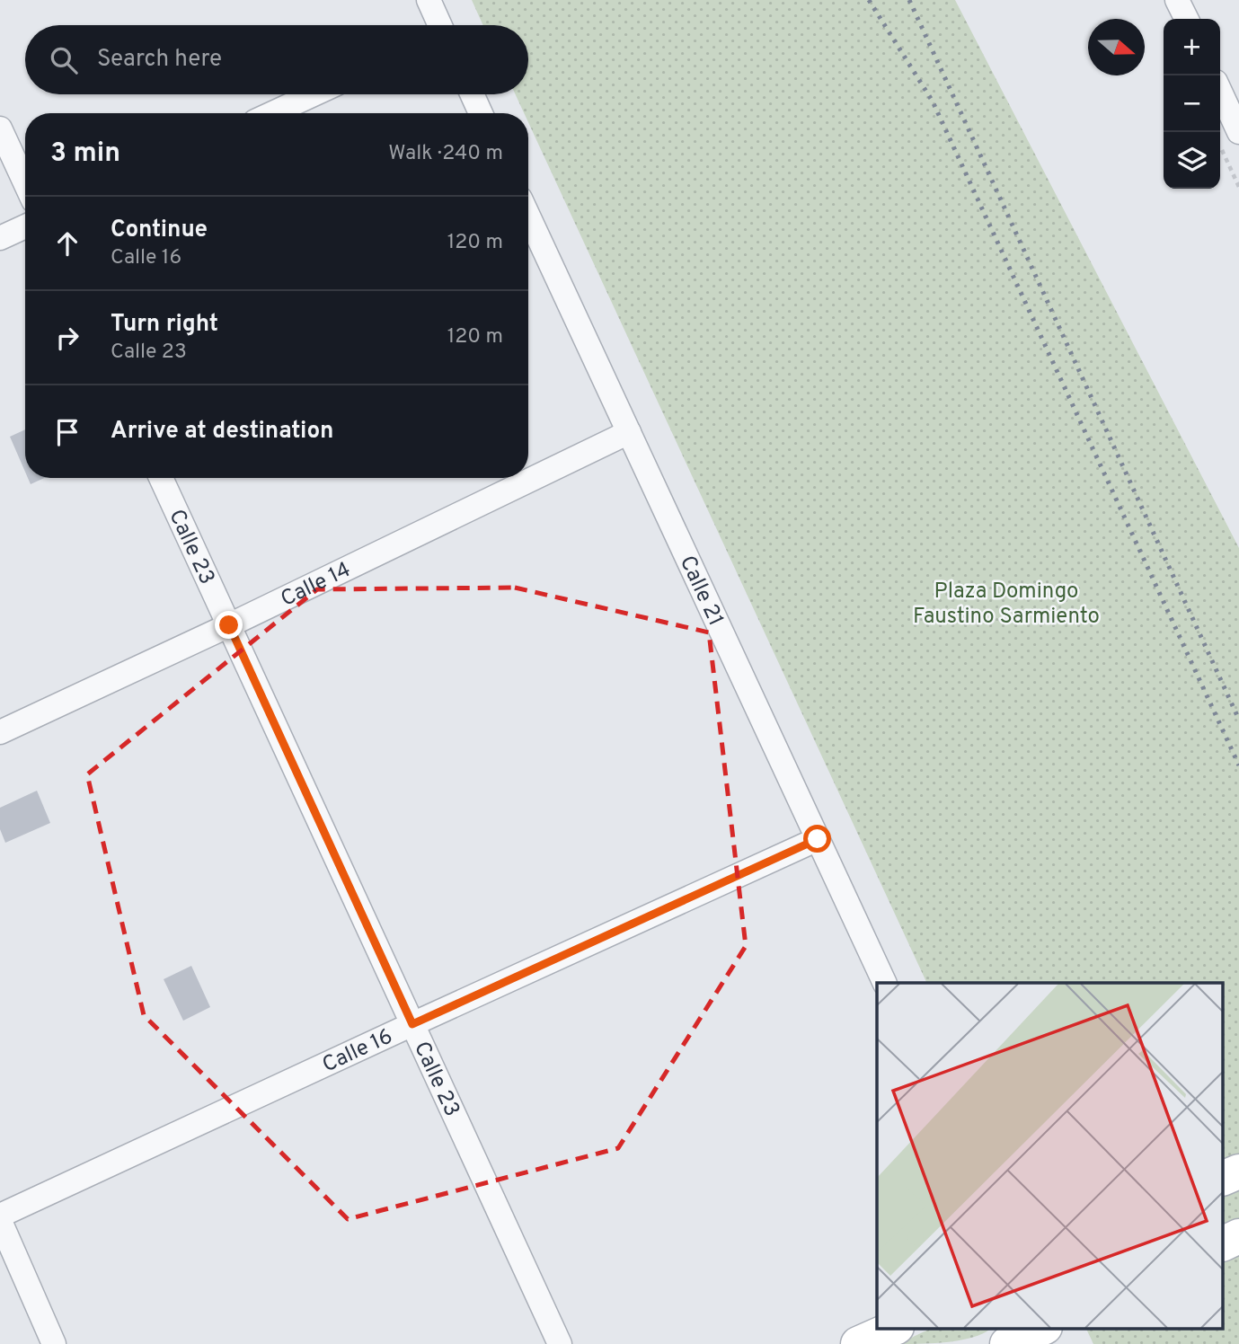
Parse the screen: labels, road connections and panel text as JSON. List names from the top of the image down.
{
  "streets": {
    "street": [
      "Calle 23",
      "Calle 14",
      "Calle 21",
      "Calle 16"
    ]
  },
  "crossings": [
    ["Calle 23", "Calle 14"],
    ["Calle 23", "Calle 16"],
    ["Calle 14", "Calle 21"],
    ["Calle 21", "Calle 16"]
  ],
  "parks": ["Plaza Domingo Faustino Sarmiento"],
  "north": "right",
  "page": {
    "map_buttons": ["+", "−"],
    "search": "Search here",
    "heading": ["3 min", "Walk · 240 m"],
    "list": [
      ["Continue", "Calle 16", "120 m"],
      ["Turn right", "Calle 23", "120 m"],
      "Arrive at destination"
    ]
  }
}
